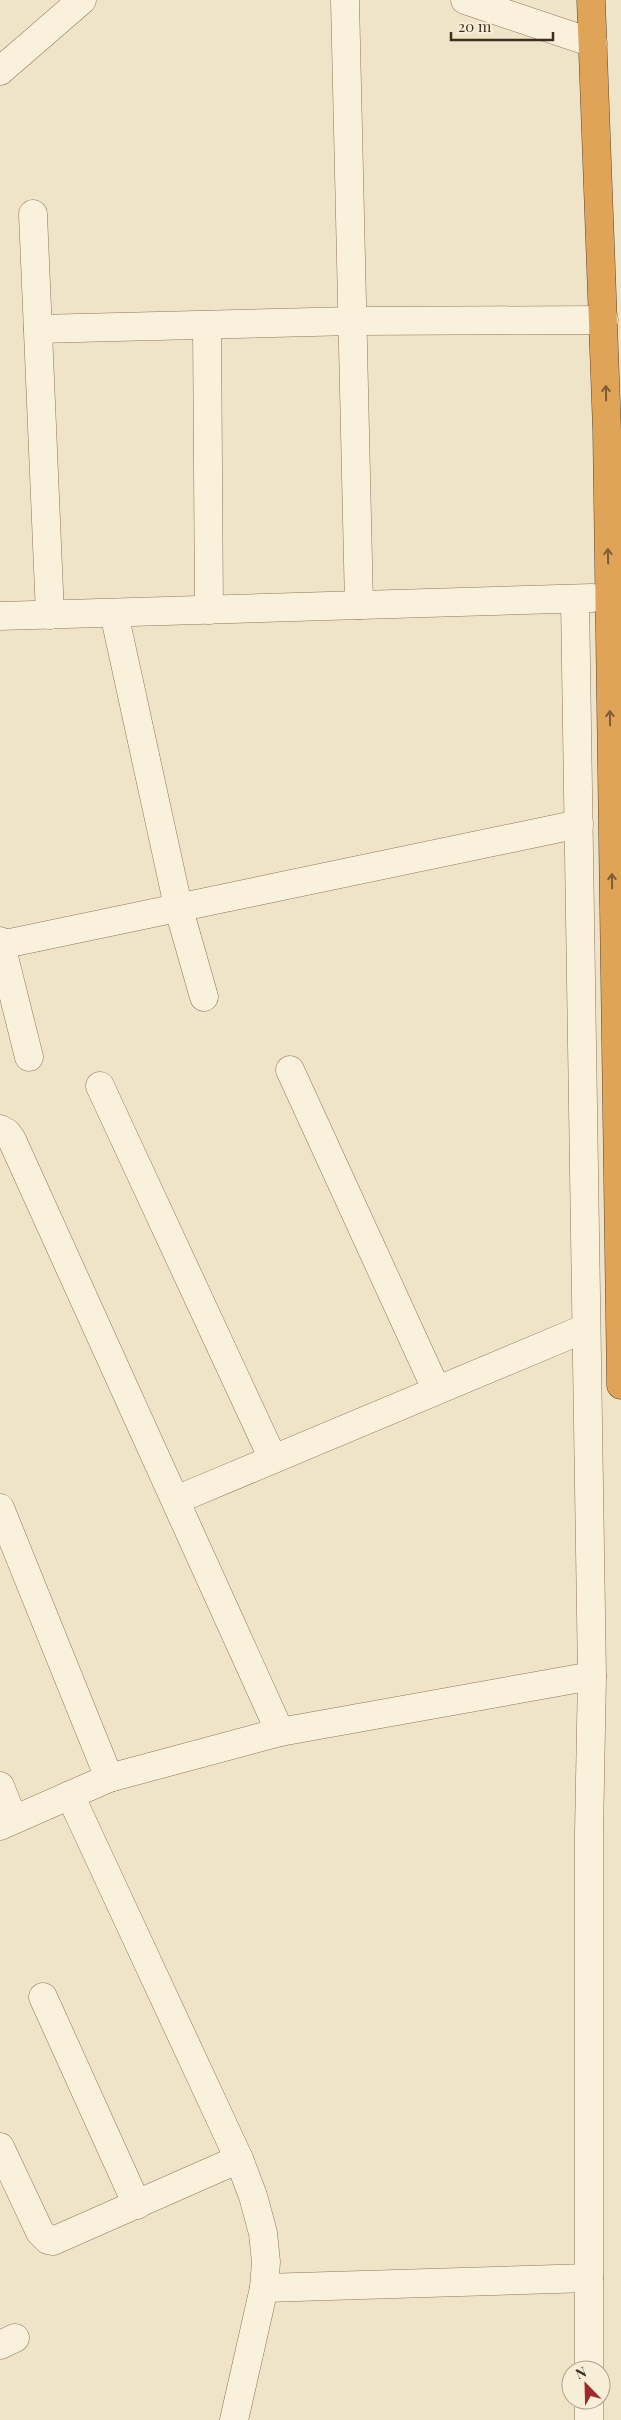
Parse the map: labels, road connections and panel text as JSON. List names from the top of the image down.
{
  "scale_bar": "20 m",
  "north": "top left"
}
